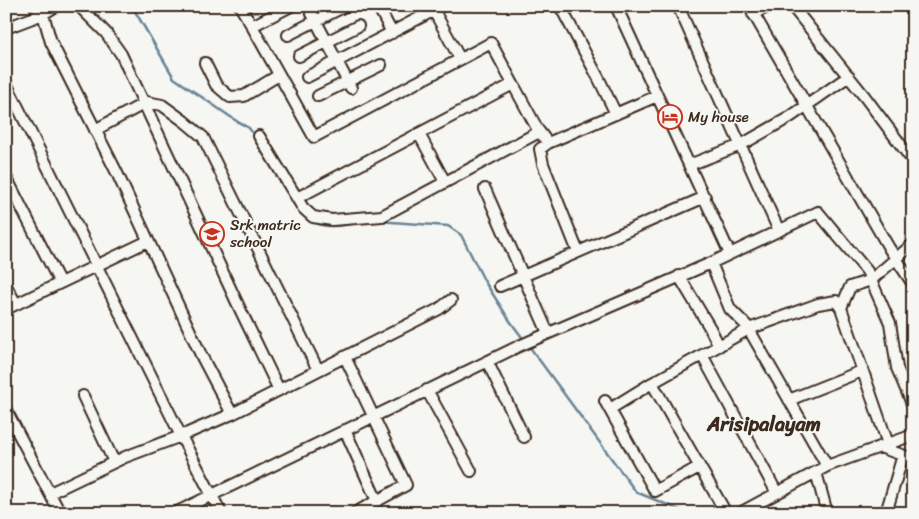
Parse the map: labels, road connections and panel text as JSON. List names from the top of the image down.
{
  "districts": ["Arisipalayam"],
  "places": {
    "hotel": ["My house"],
    "school or university": ["Srk matric school"]
  }
}
